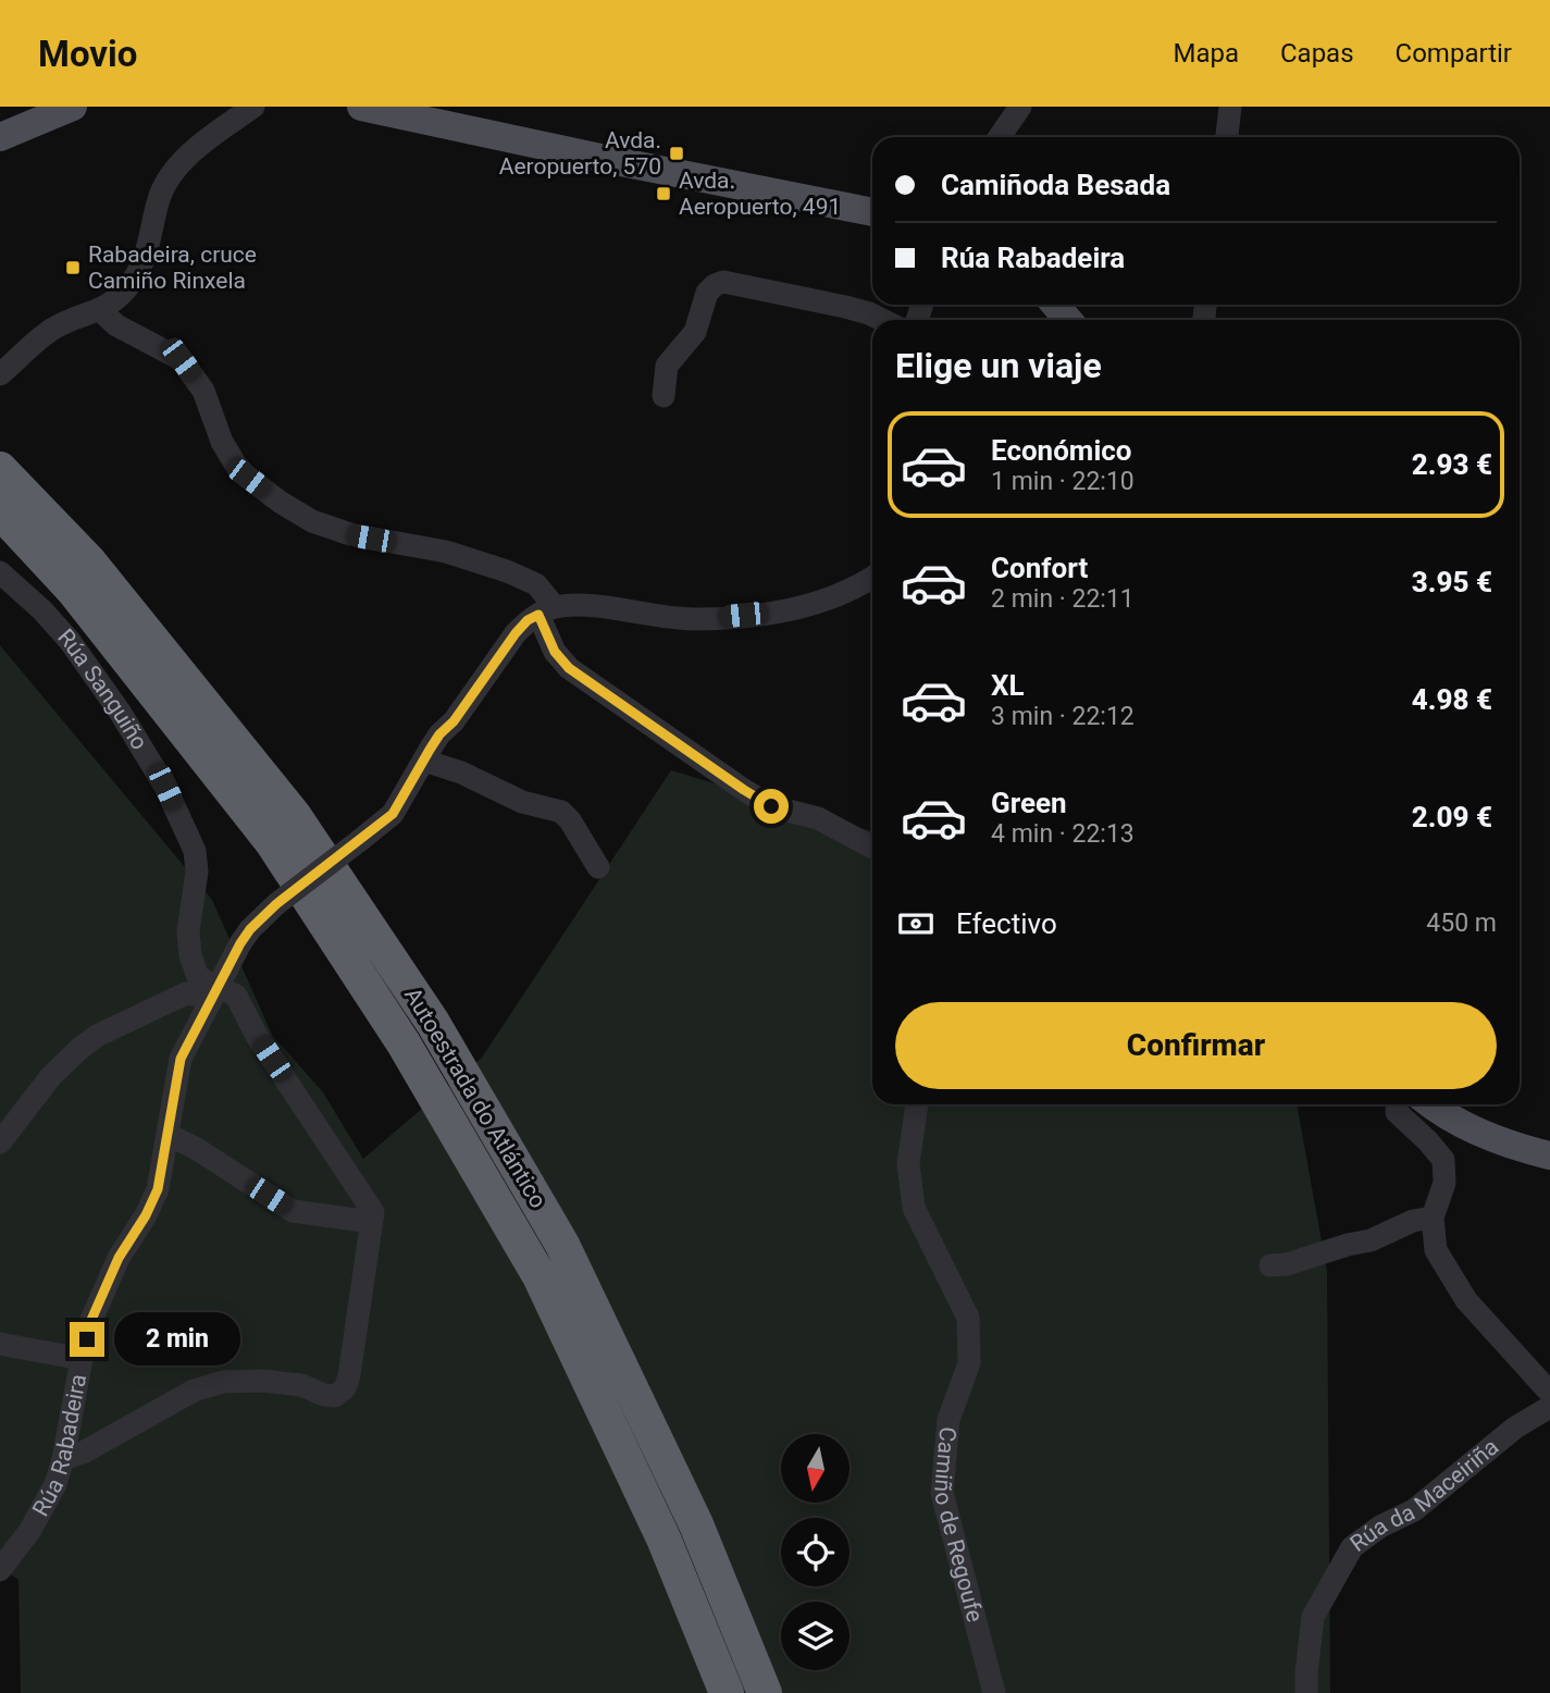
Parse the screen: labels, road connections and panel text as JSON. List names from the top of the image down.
{
  "streets": {
    "highway": ["Autoestrada do Atlántico"],
    "street": [
      "Rúa Sanguiño",
      "Rúa Rabadeira",
      "Rúa da Maceiriña",
      "Camiño de Regoufe"
    ]
  },
  "crossings": [
    ["Rúa Sanguiño", "Rúa Rabadeira"]
  ],
  "places": {
    "transit": ["Avda. Aeropuerto, 570", "Avda. Aeropuerto, 491", "Rabadeira, cruce Camiño Rinxela"]
  },
  "north": "bottom",
  "page": {
    "header": "Movio",
    "nav": ["Mapa", "Capas", "Compartir"],
    "banner": ["Camiñoda Besada", "Rúa Rabadeira"],
    "heading": "Elige un viaje",
    "list": [
      {
        "name": "Económico",
        "note": "1 min · 22:10",
        "value": "2.93 €"
      },
      {
        "name": "Confort",
        "note": "2 min · 22:11",
        "value": "3.95 €"
      },
      {
        "name": "XL",
        "note": "3 min · 22:12",
        "value": "4.98 €"
      },
      {
        "name": "Green",
        "note": "4 min · 22:13",
        "value": "2.09 €"
      }
    ],
    "pay": ["Efectivo", "450 m"],
    "buttons": "Confirmar",
    "bubble": "2 min"
  }
}
